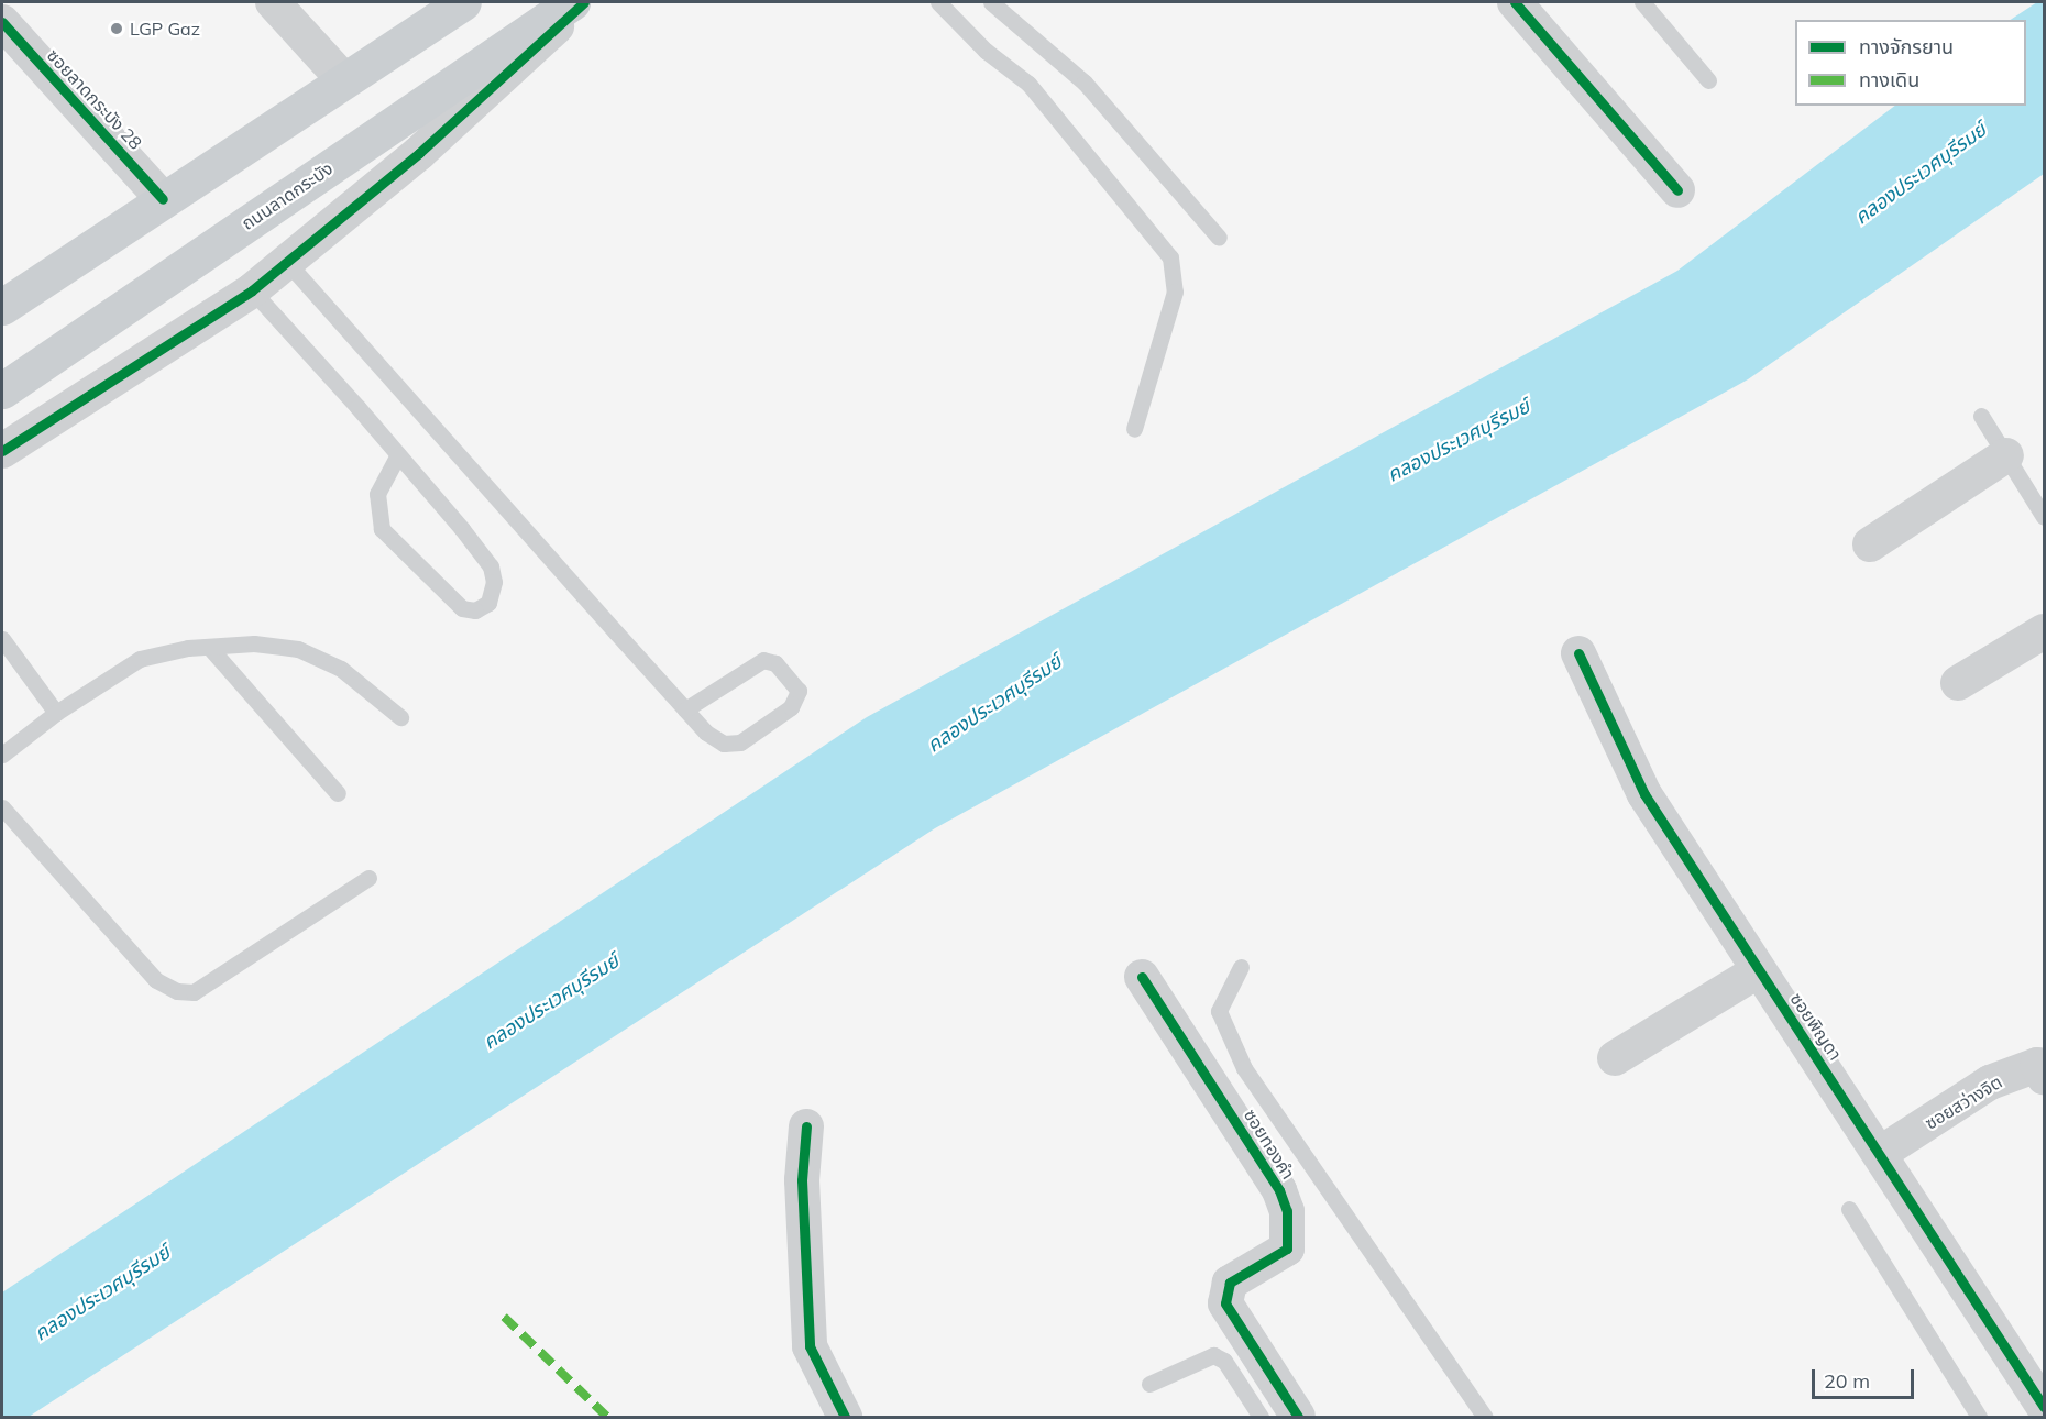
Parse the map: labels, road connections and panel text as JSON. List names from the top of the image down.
{
  "streets": {
    "main road": ["ถนนลาดกระบัง"],
    "street": [
      "ซอยลาดกระบัง 28",
      "ซอยพิญดา",
      "ซอยสว่างจิต",
      "ซอยทองคำ"
    ]
  },
  "crossings": [
    ["ซอยพิญดา", "ซอยสว่างจิต"]
  ],
  "water": ["คลองประเวศบุรีรมย์"],
  "places": ["LGP Gaz"],
  "legend": ["ทางจักรยาน", "ทางเดิน"],
  "scale_bar": "20 m"
}
